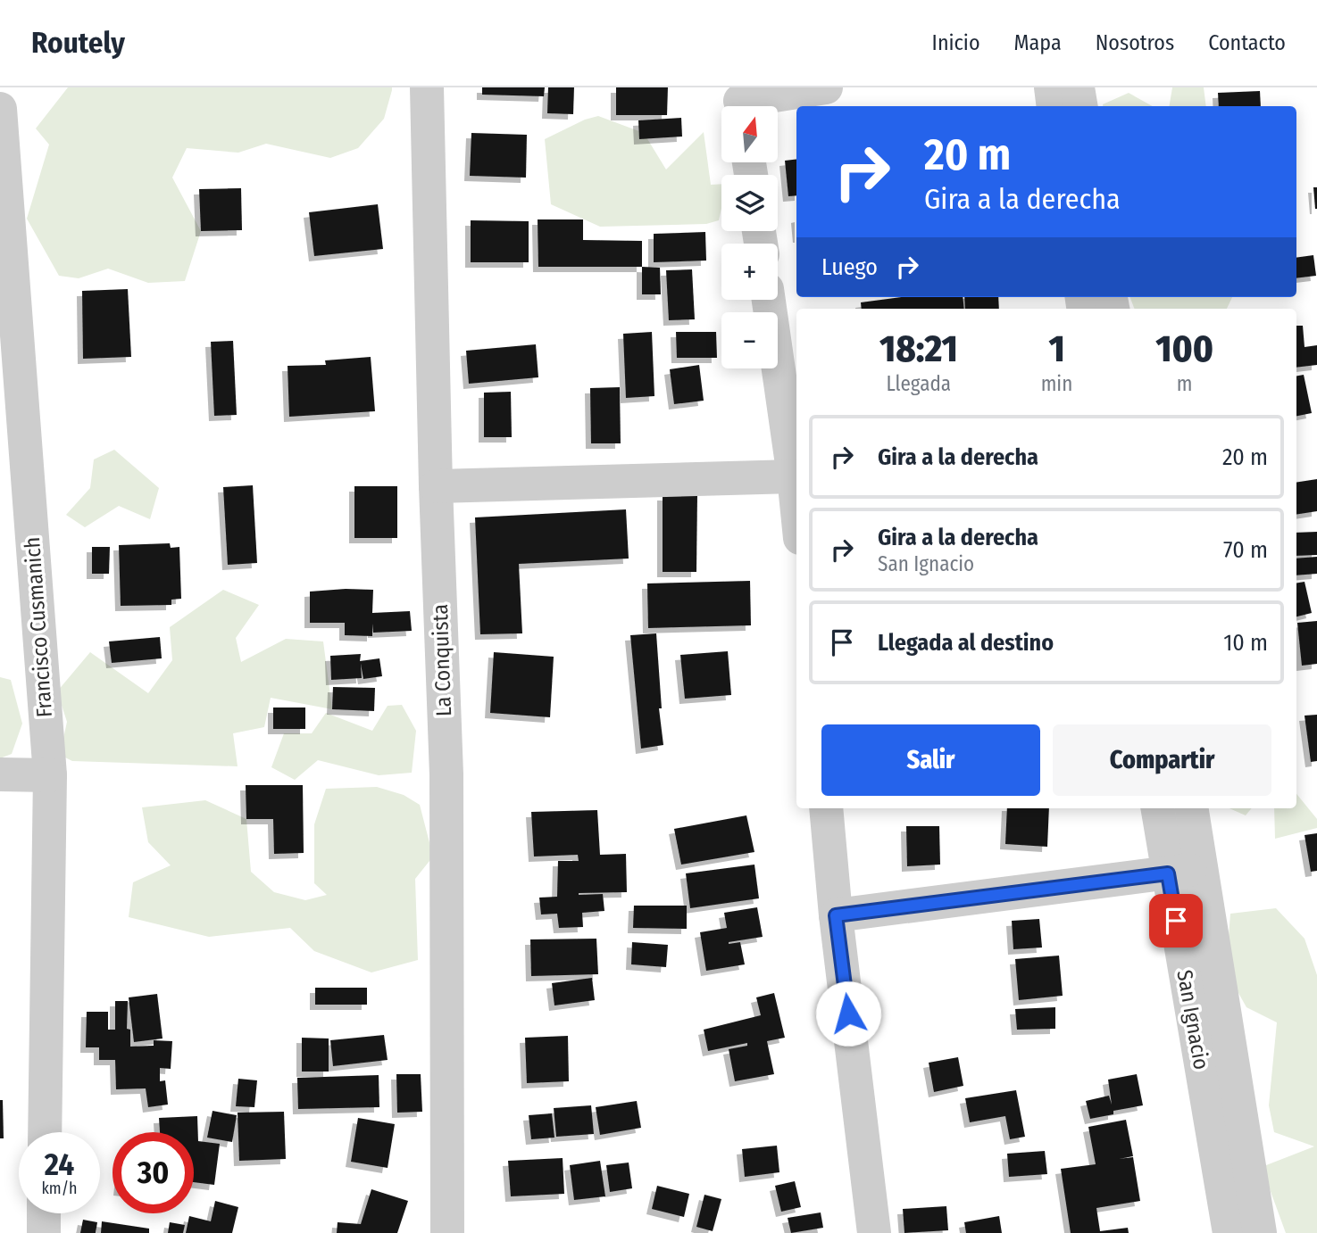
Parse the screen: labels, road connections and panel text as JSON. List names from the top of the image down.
{
  "streets": {
    "street": ["Francisco Cusmanich", "La Conquista", "San Ignacio"]
  },
  "north": "top",
  "page": {
    "header": "Routely",
    "nav": [
      "Inicio",
      "Mapa",
      "Nosotros",
      "Contacto"
    ],
    "map_buttons": ["+", "−"],
    "turn": ["20 m", "Gira a la derecha"],
    "then": "Luego",
    "eta": [
      "18:21",
      "Llegada",
      "1",
      "min",
      "100",
      "m"
    ],
    "list": [
      {
        "name": "Gira a la derecha",
        "value": "20 m"
      },
      {
        "name": "Gira a la derecha",
        "note": "San Ignacio",
        "value": "70 m"
      },
      {
        "name": "Llegada al destino",
        "value": "10 m"
      }
    ],
    "buttons": ["Salir", "Compartir"],
    "speed": "24 km/h",
    "limit": "30"
  }
}
